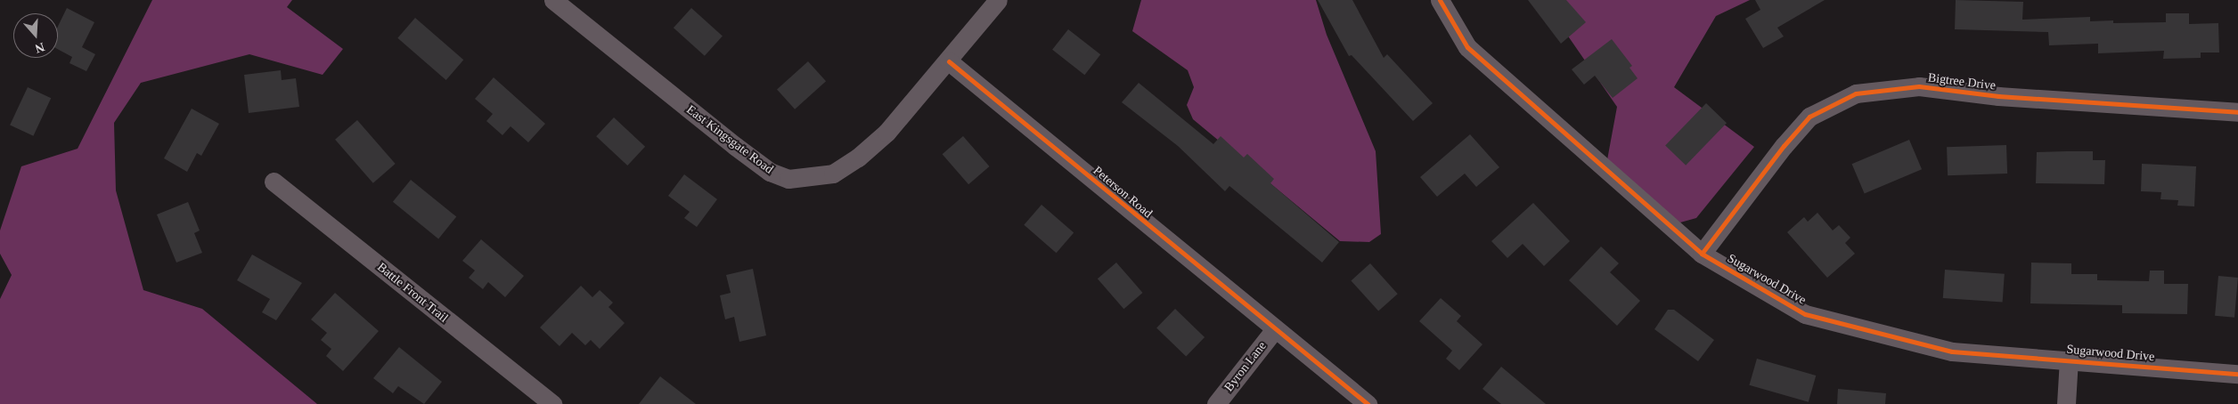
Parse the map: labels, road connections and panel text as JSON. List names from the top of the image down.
{
  "streets": {
    "street": [
      "Bigtree Drive",
      "East Kingsgate Road",
      "Peterson Road",
      "Sugarwood Drive",
      "Battle Front Trail",
      "Byron Lane"
    ]
  },
  "crossings": [
    ["Bigtree Drive", "Sugarwood Drive"],
    ["East Kingsgate Road", "Peterson Road"],
    ["Peterson Road", "Byron Lane"]
  ],
  "north": "bottom"
}
